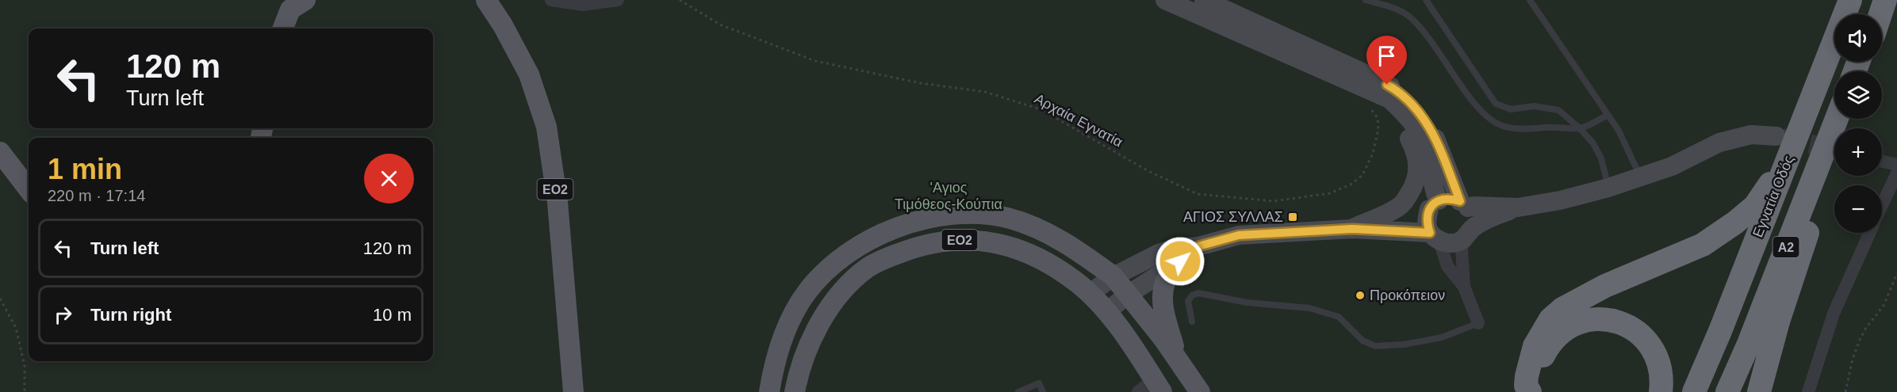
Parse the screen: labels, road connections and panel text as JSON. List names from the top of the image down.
{
  "streets": {
    "highway": ["Εγνατία Οδός", "Α2"],
    "main road": ["ΕΟ2"],
    "path": ["Αρχαία Εγνατία"]
  },
  "parks": ["'Αγιος Τιμόθεος-Κούπια"],
  "places": {
    "transit": ["ΑΓΙΟΣ ΣΥΛΛΑΣ"],
    "other": ["Προκόπειον"]
  },
  "page": {
    "map_buttons": ["+", "−"],
    "turn": ["120 m", "Turn left"],
    "heading": ["1 min", "220 m · 17:14"],
    "list": [
      {
        "name": "Turn left",
        "value": "120 m"
      },
      {
        "name": "Turn right",
        "value": "10 m"
      }
    ]
  }
}
